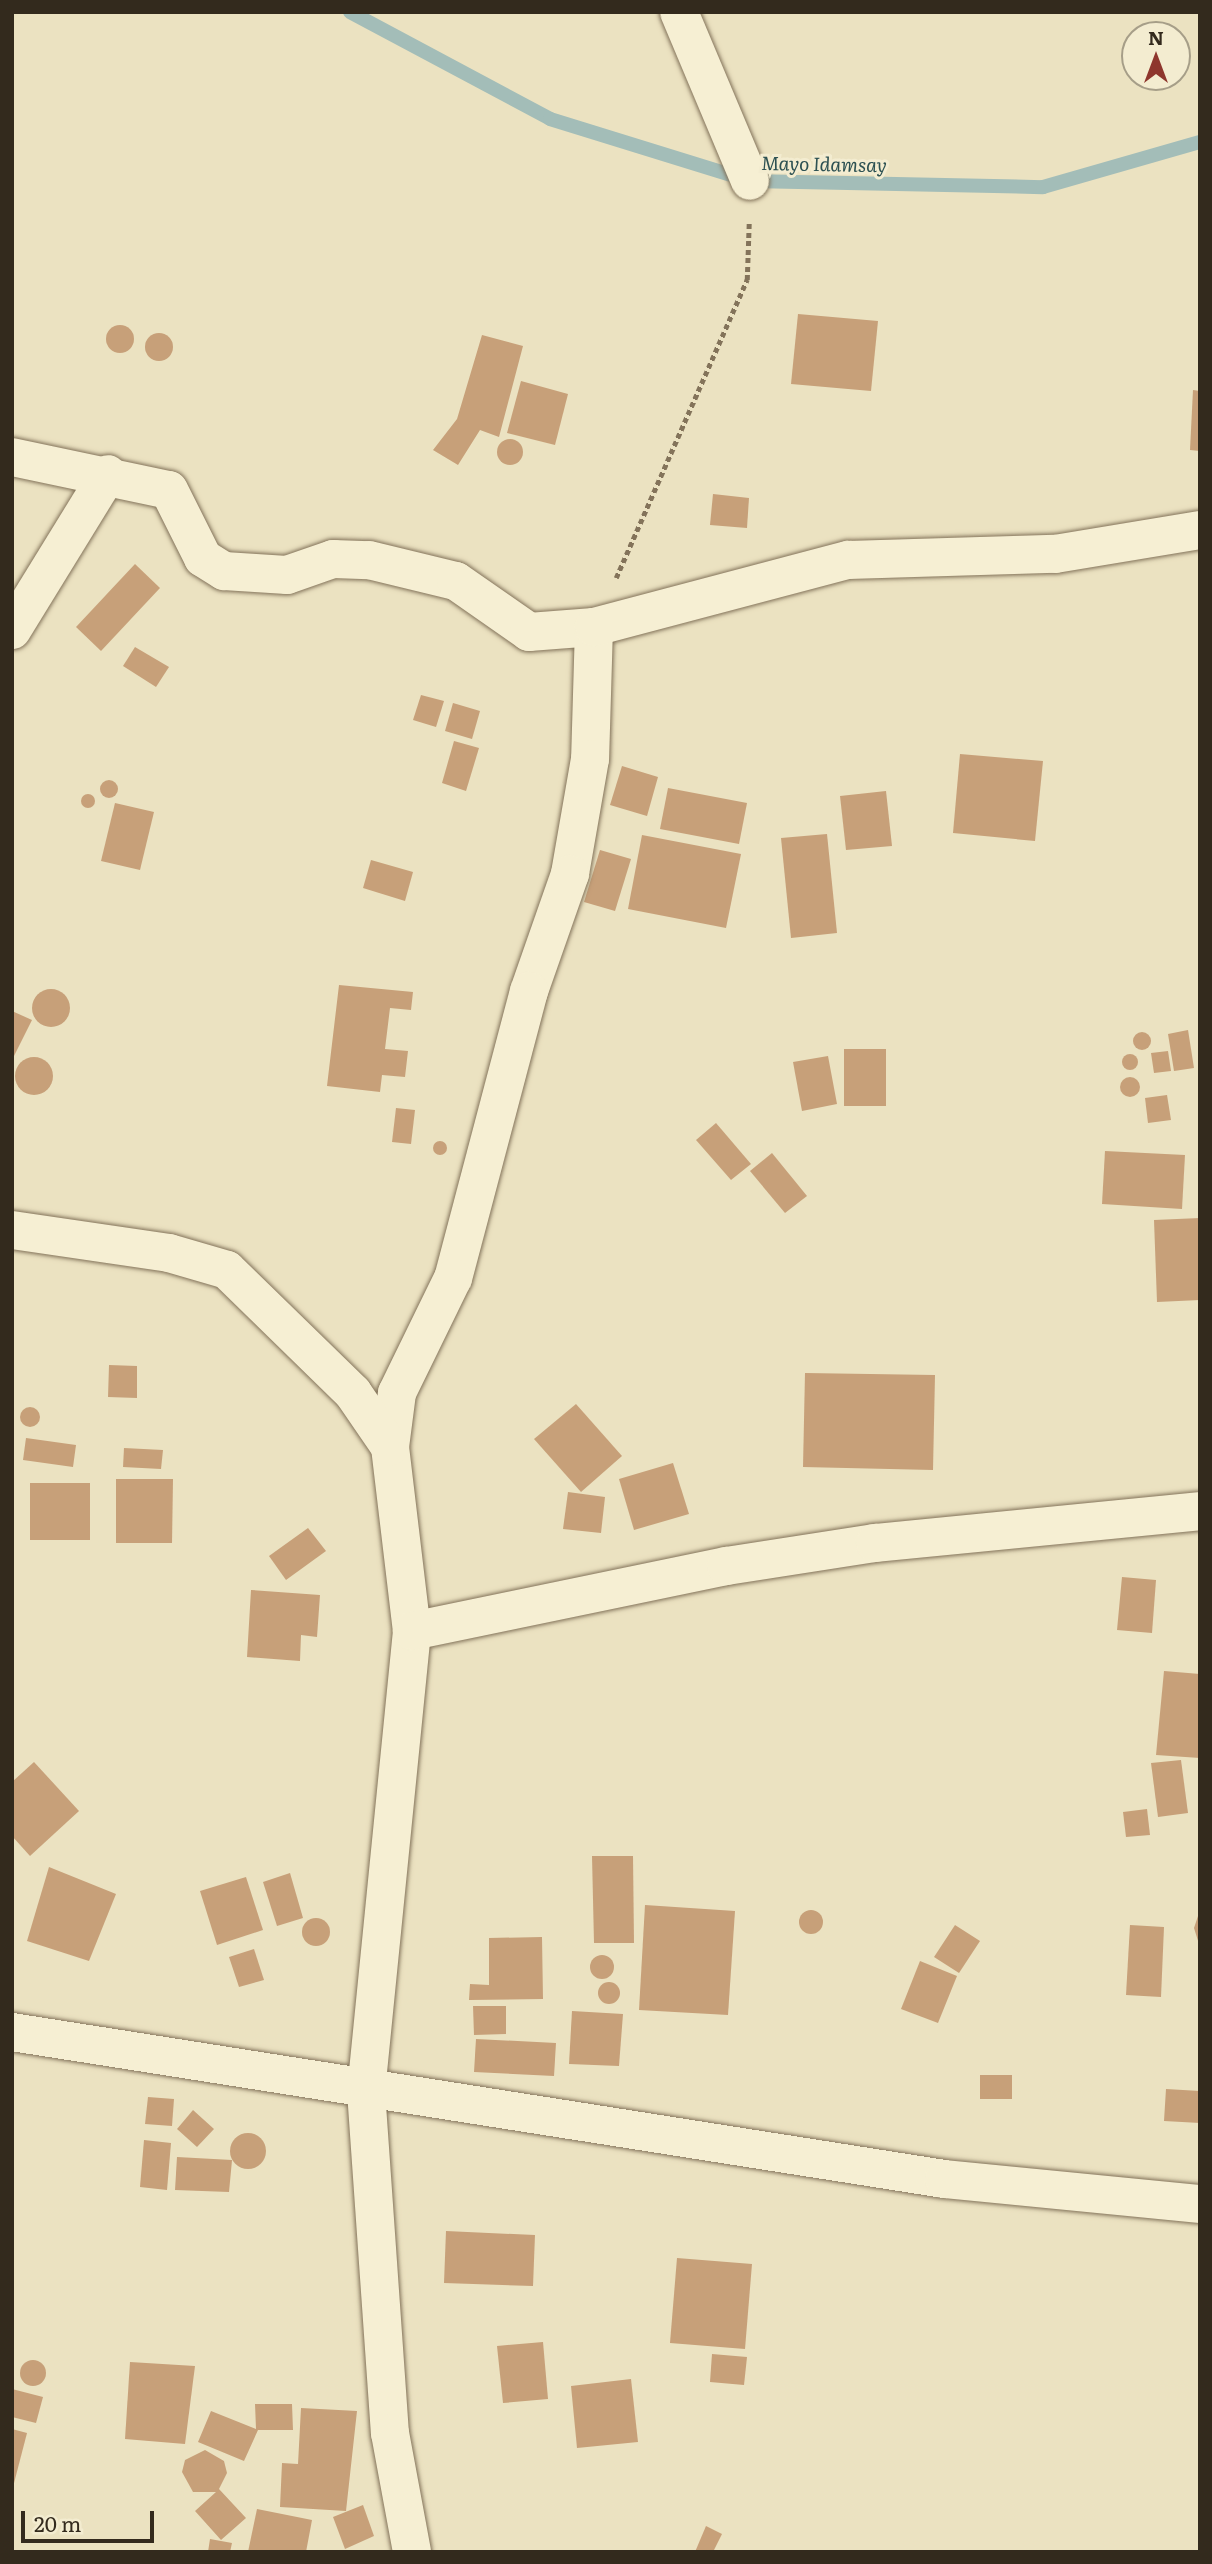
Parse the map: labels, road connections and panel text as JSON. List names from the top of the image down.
{
  "water": ["Mayo Idamsay"],
  "scale_bar": "20 m",
  "north": "top"
}
